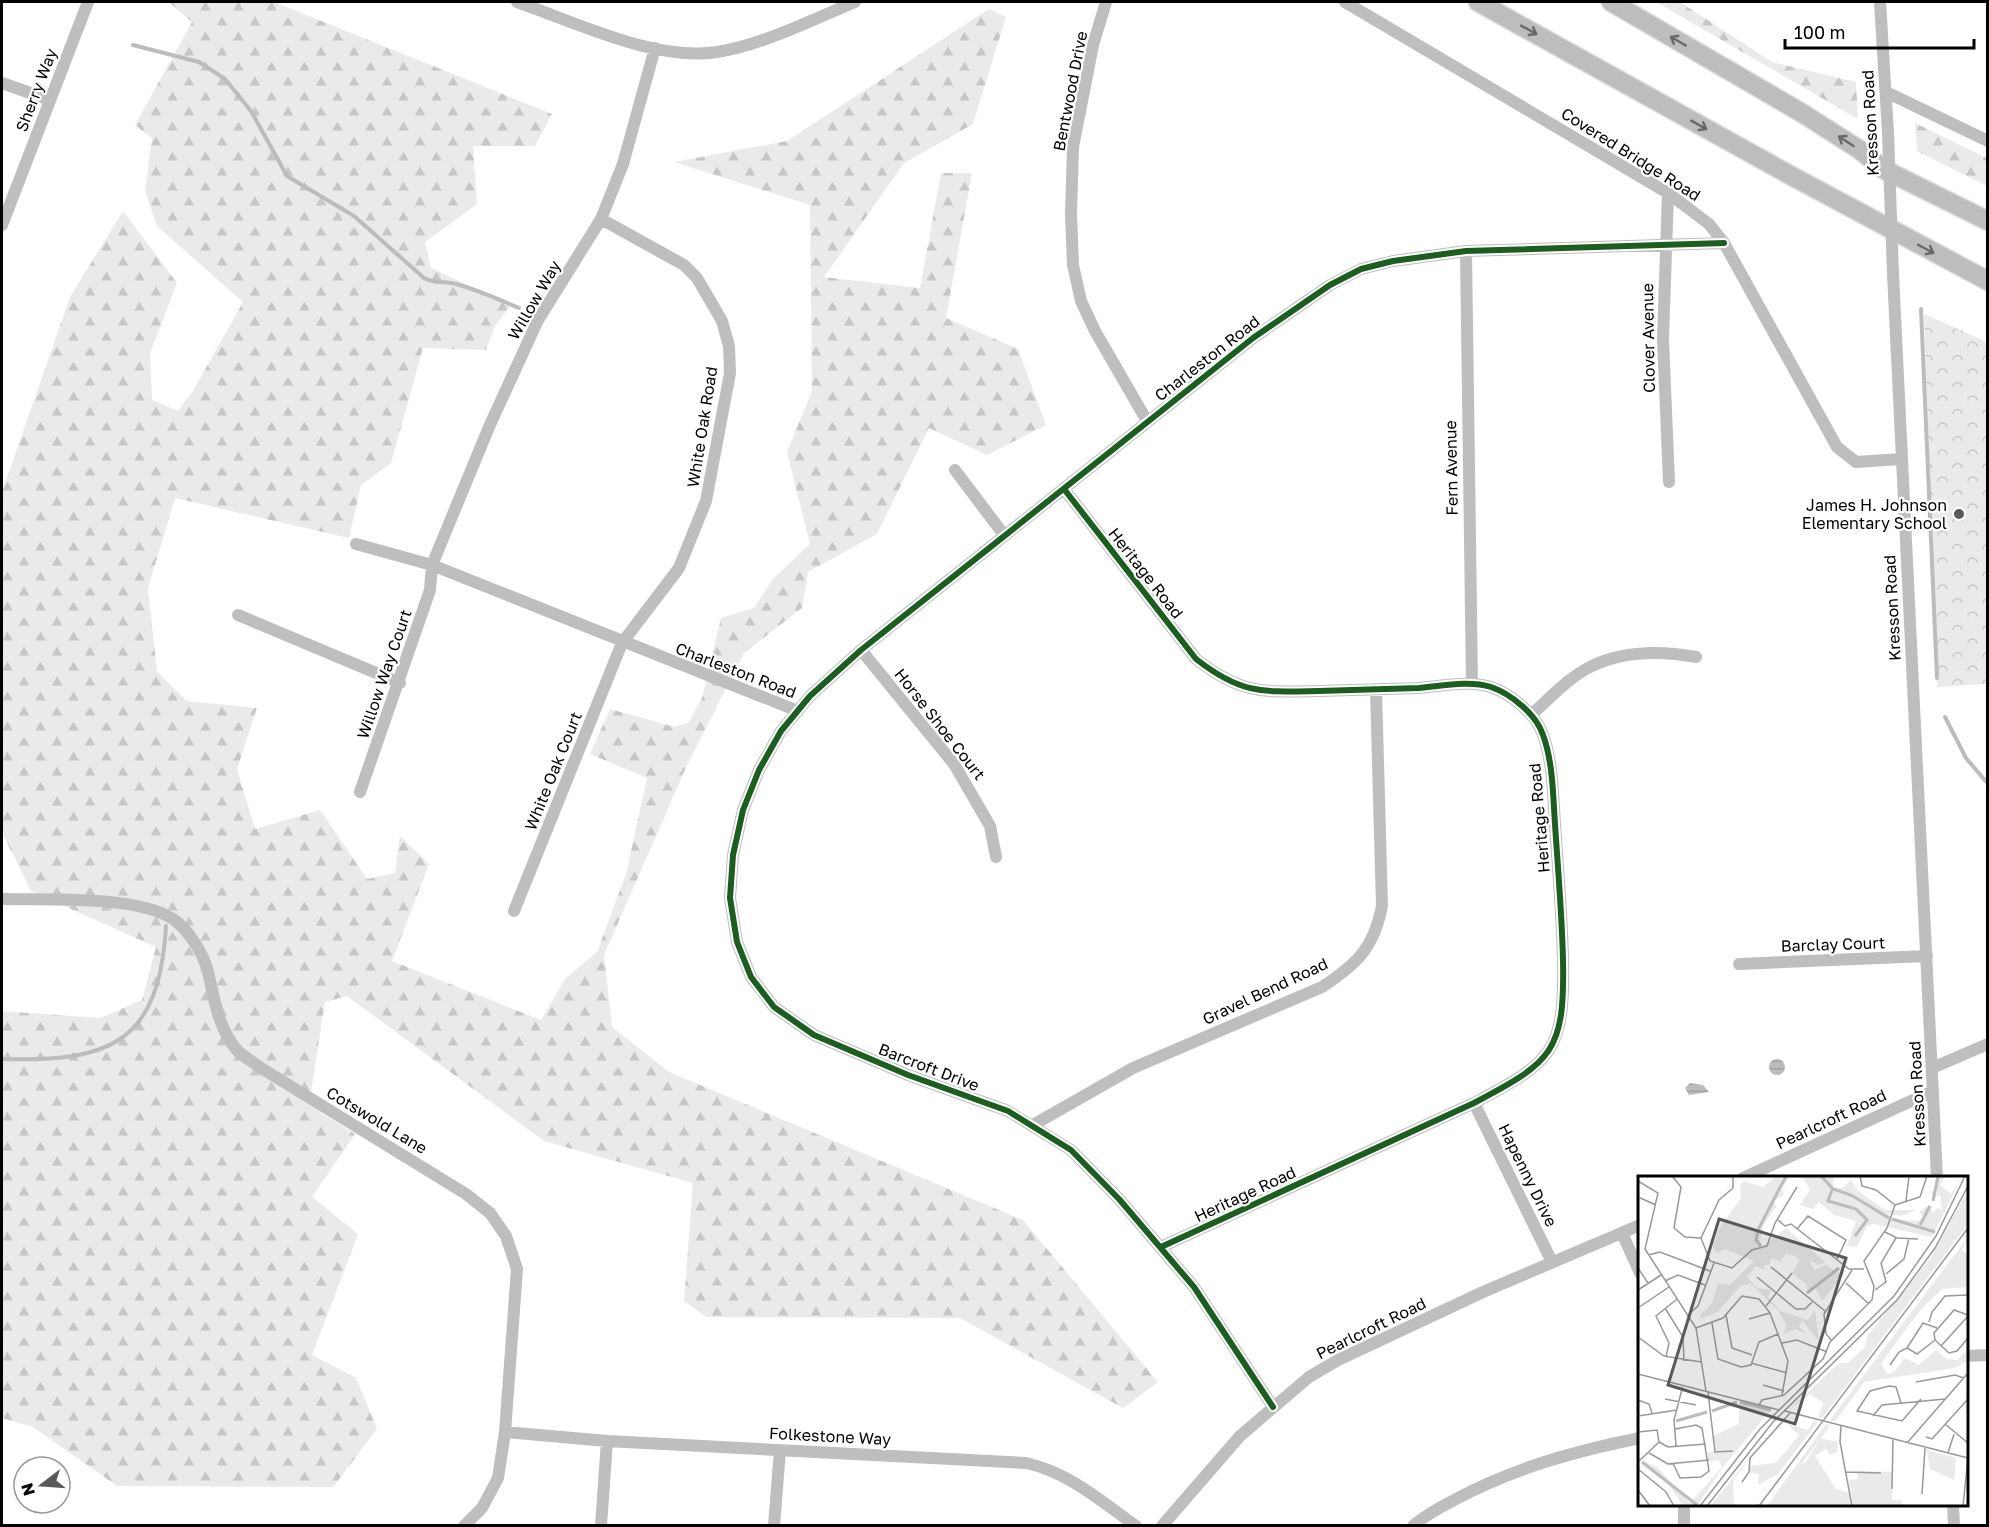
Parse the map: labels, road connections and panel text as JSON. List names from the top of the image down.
{
  "streets": {
    "street": [
      "Sherry Way",
      "Bentwood Drive",
      "Kresson Road",
      "Covered Bridge Road",
      "Willow Way",
      "Clover Avenue",
      "Charleston Road",
      "White Oak Road",
      "Fern Avenue",
      "Heritage Road",
      "Willow Way Court",
      "Horse Shoe Court",
      "White Oak Court",
      "Barclay Court",
      "Gravel Bend Road",
      "Barcroft Drive",
      "Pearlcroft Road",
      "Cotswold Lane",
      "Hapenny Drive",
      "Folkestone Way"
    ]
  },
  "crossings": [
    ["Bentwood Drive", "Charleston Road"],
    ["Kresson Road", "Covered Bridge Road"],
    ["Kresson Road", "Barclay Court"],
    ["Kresson Road", "Pearlcroft Road"],
    ["Covered Bridge Road", "Clover Avenue"],
    ["Covered Bridge Road", "Charleston Road"],
    ["Willow Way", "Charleston Road"],
    ["Willow Way", "White Oak Road"],
    ["Willow Way", "Willow Way Court"],
    ["Clover Avenue", "Charleston Road"],
    ["Charleston Road", "White Oak Road"],
    ["Charleston Road", "Fern Avenue"],
    ["Charleston Road", "Heritage Road"],
    ["Charleston Road", "Willow Way Court"],
    ["Charleston Road", "Horse Shoe Court"],
    ["Charleston Road", "White Oak Court"],
    ["Charleston Road", "Barcroft Drive"],
    ["White Oak Road", "White Oak Court"],
    ["Fern Avenue", "Heritage Road"],
    ["Heritage Road", "Gravel Bend Road"],
    ["Heritage Road", "Barcroft Drive"],
    ["Heritage Road", "Hapenny Drive"],
    ["Gravel Bend Road", "Barcroft Drive"],
    ["Barcroft Drive", "Pearlcroft Road"],
    ["Pearlcroft Road", "Hapenny Drive"],
    ["Cotswold Lane", "Folkestone Way"]
  ],
  "places": ["James H. Johnson Elementary School"],
  "scale_bar": "100 m",
  "north": "left"
}
